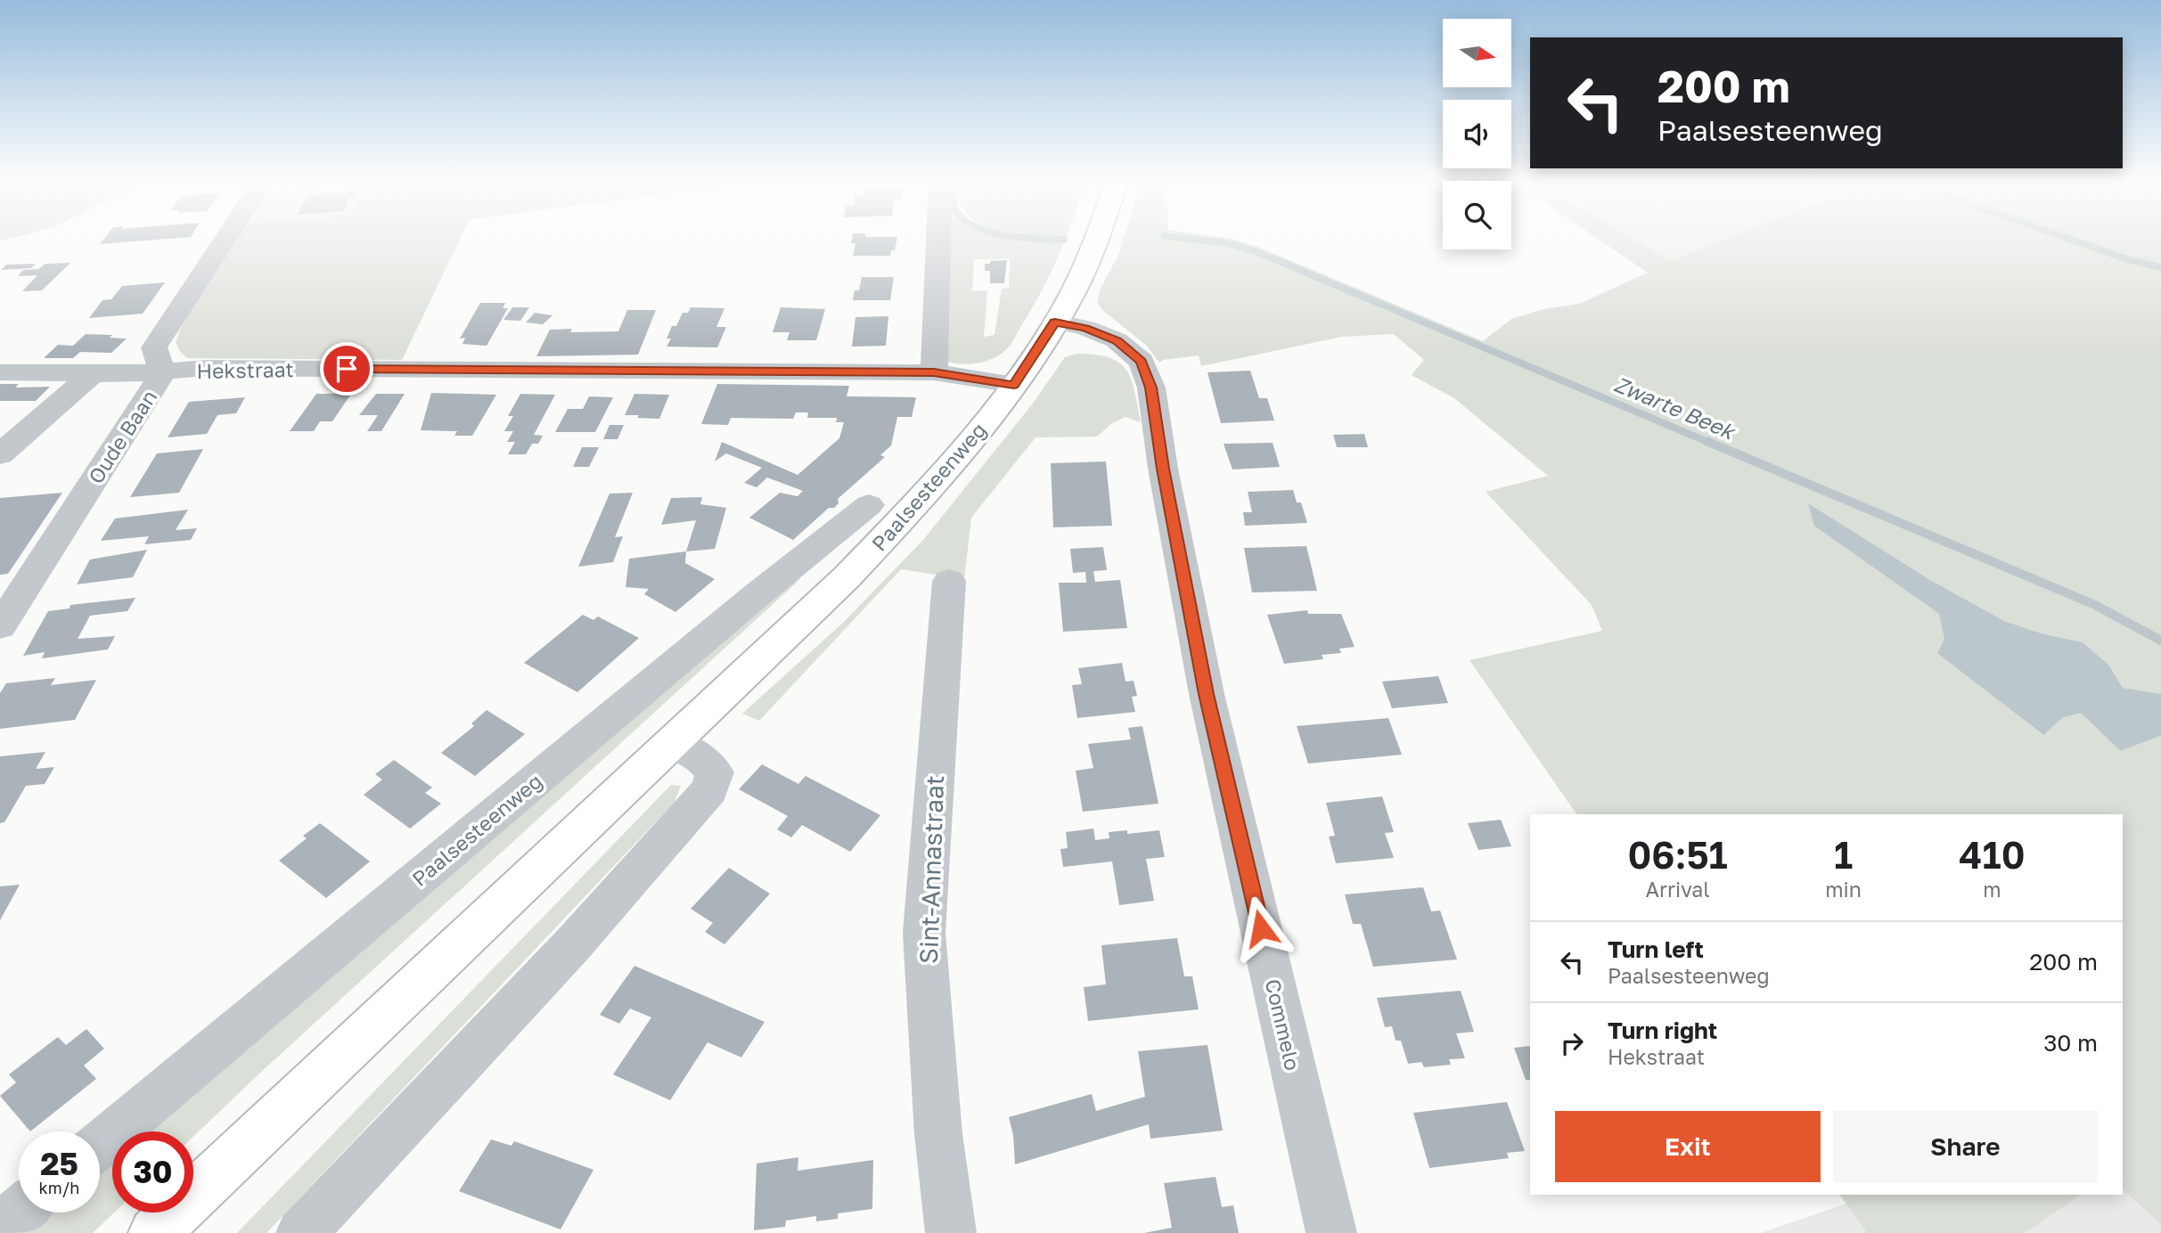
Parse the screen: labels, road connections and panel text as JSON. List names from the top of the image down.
{
  "streets": {
    "main road": ["Paalsesteenweg"],
    "street": [
      "Hekstraat",
      "Oude Baan",
      "Sint-Annastraat",
      "Commelo"
    ]
  },
  "crossings": [
    ["Hekstraat", "Oude Baan"],
    ["Hekstraat", "Paalsesteenweg"],
    ["Paalsesteenweg", "Commelo"]
  ],
  "water": ["Zwarte Beek"],
  "north": "right",
  "page": {
    "turn": ["200 m", "Paalsesteenweg"],
    "eta": [
      "06:51",
      "Arrival",
      "1",
      "min",
      "410",
      "m"
    ],
    "list": [
      {
        "name": "Turn left",
        "note": "Paalsesteenweg",
        "value": "200 m"
      },
      {
        "name": "Turn right",
        "note": "Hekstraat",
        "value": "30 m"
      }
    ],
    "buttons": ["Exit", "Share"],
    "speed": "25 km/h",
    "limit": "30"
  }
}
